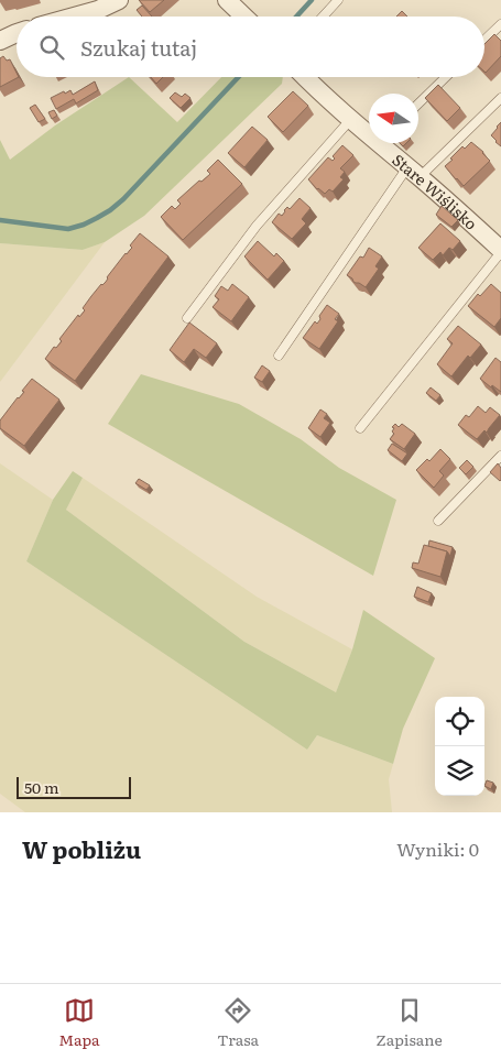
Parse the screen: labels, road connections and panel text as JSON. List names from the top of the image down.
{
  "streets": {
    "street": ["Stare Wiślisko"]
  },
  "scale_bar": "50 m",
  "north": "left",
  "page": {
    "search": "Szukaj tutaj",
    "scale": "50 m",
    "heading": ["W pobliżu", "Wyniki: 0"],
    "nav": ["Mapa", "Trasa", "Zapisane"]
  }
}
